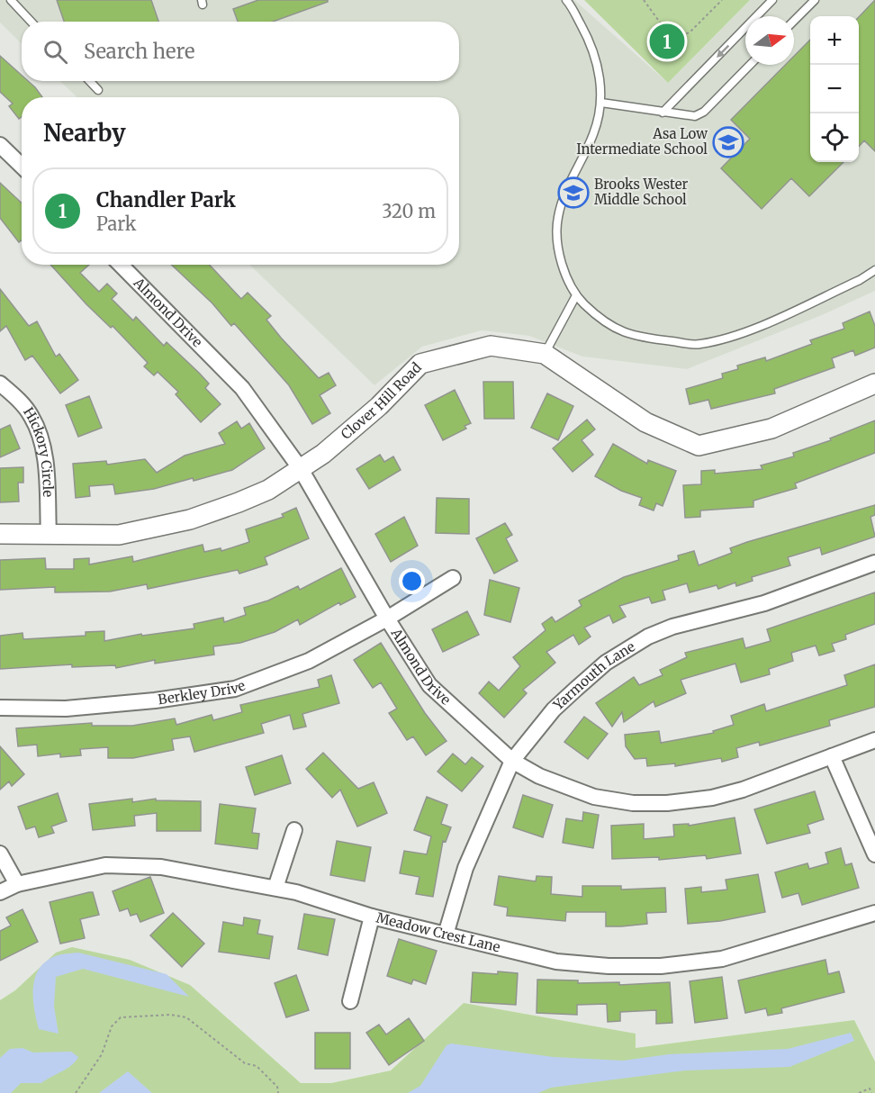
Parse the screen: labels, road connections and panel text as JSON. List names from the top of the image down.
{
  "streets": {
    "street": [
      "Almond Drive",
      "Clover Hill Road",
      "Hickory Circle",
      "Yarmouth Lane",
      "Berkley Drive",
      "Meadow Crest Lane"
    ]
  },
  "crossings": [
    ["Almond Drive", "Clover Hill Road"],
    ["Almond Drive", "Yarmouth Lane"],
    ["Almond Drive", "Berkley Drive"],
    ["Clover Hill Road", "Hickory Circle"],
    ["Yarmouth Lane", "Meadow Crest Lane"]
  ],
  "places": {
    "school or university": ["Asa Low Intermediate School", "Brooks Wester Middle School"]
  },
  "north": "right",
  "page": {
    "map_buttons": ["+", "−"],
    "pins": "1",
    "search": "Search here",
    "heading": "Nearby",
    "list": [
      {
        "mark": "1",
        "name": "Chandler Park",
        "note": "Park",
        "value": "320 m"
      }
    ]
  }
}
